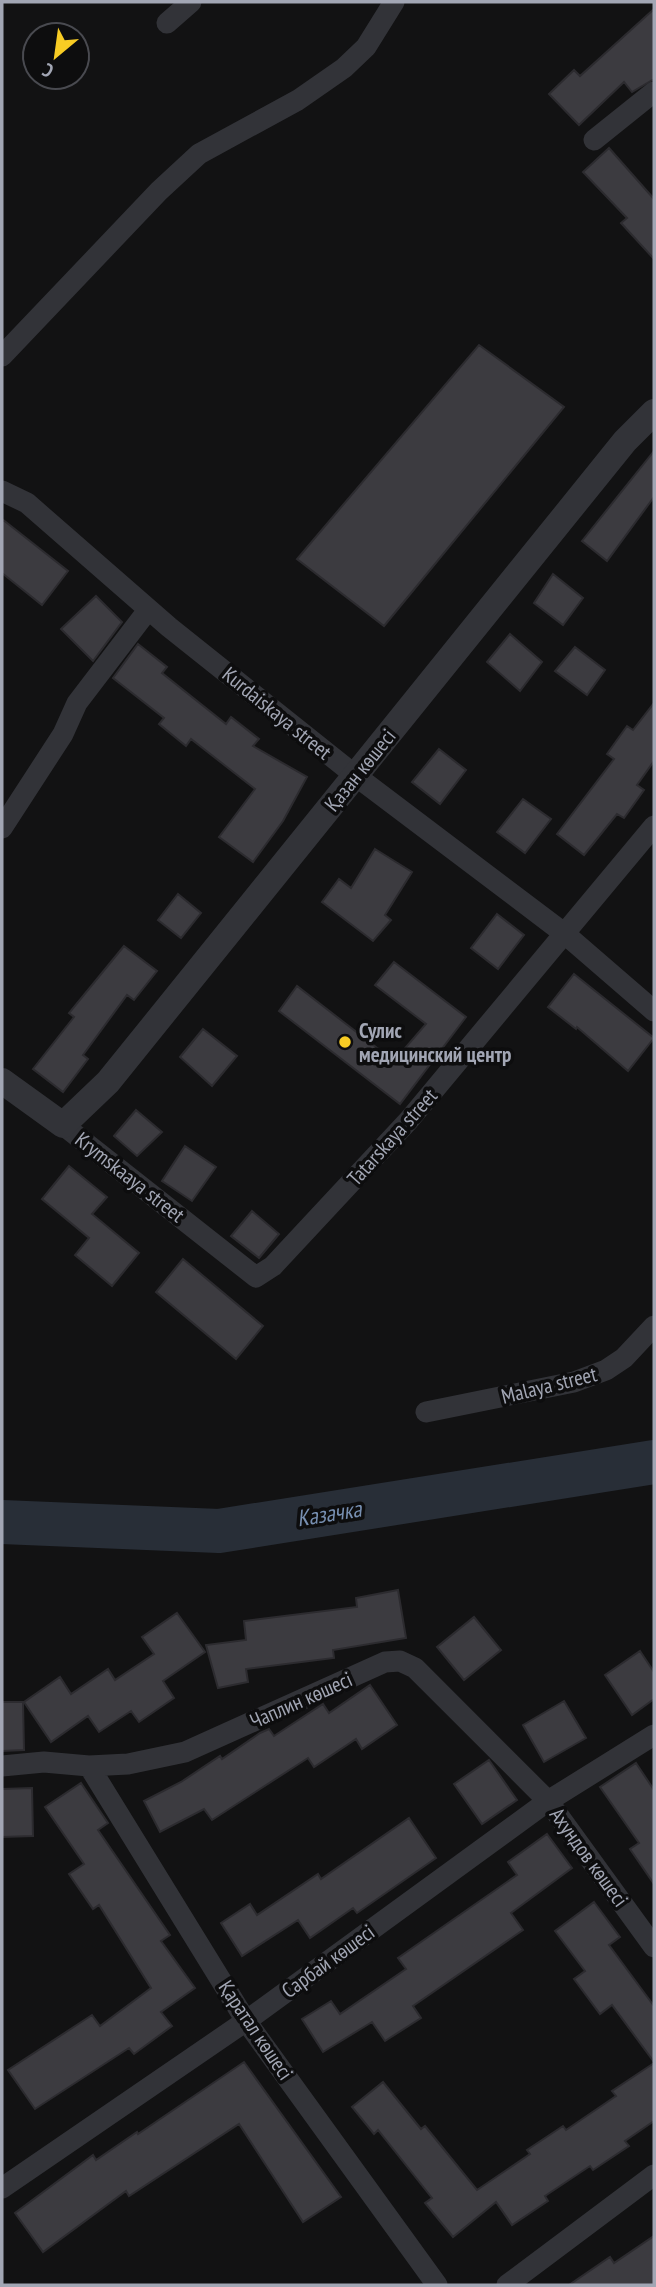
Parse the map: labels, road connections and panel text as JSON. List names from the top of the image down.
{
  "streets": {
    "street": [
      "Kurdaiskaya street",
      "Қазан көшесі",
      "Tatarskaya street",
      "Krymskaaya street",
      "Malaya street",
      "Чаплин көшесі",
      "Ахундов көшесі",
      "Сарбай көшесі",
      "Қаратал көшесі"
    ]
  },
  "crossings": [
    ["Kurdaiskaya street", "Қазан көшесі"],
    ["Kurdaiskaya street", "Tatarskaya street"],
    ["Қазан көшесі", "Krymskaaya street"],
    ["Tatarskaya street", "Krymskaaya street"],
    ["Чаплин көшесі", "Ахундов көшесі"],
    ["Чаплин көшесі", "Сарбай көшесі"],
    ["Чаплин көшесі", "Қаратал көшесі"],
    ["Ахундов көшесі", "Сарбай көшесі"],
    ["Сарбай көшесі", "Қаратал көшесі"]
  ],
  "water": ["Казачка"],
  "places": ["Сулис медицинский центр"],
  "north": "bottom left"
}
